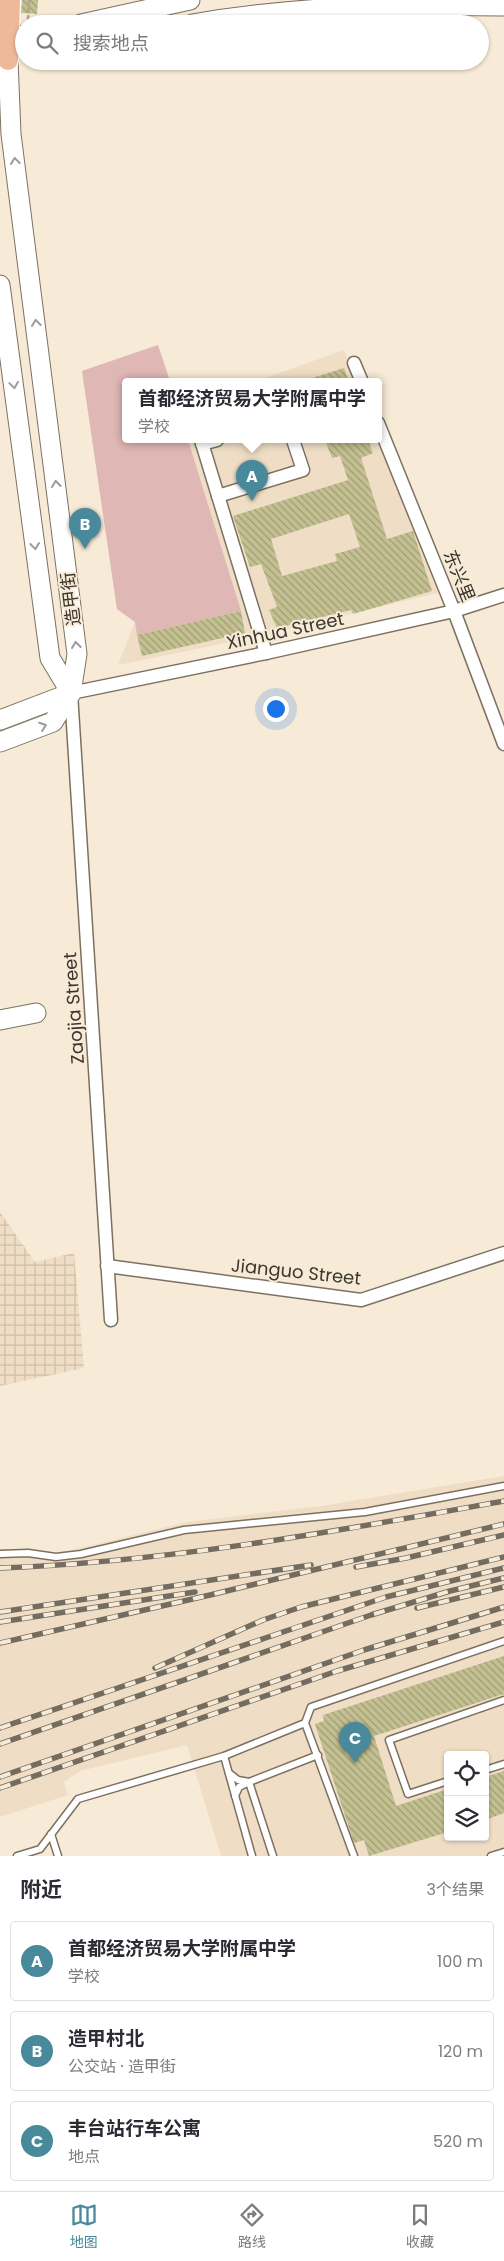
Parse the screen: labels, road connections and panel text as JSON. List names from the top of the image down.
{
  "streets": {
    "main road": ["造甲街"],
    "street": [
      "东兴里",
      "Xinhua Street",
      "Zaojia Street",
      "Jianguo Street"
    ]
  },
  "crossings": [
    ["东兴里", "Xinhua Street"],
    ["造甲街", "Xinhua Street"],
    ["造甲街", "Zaojia Street"],
    ["Xinhua Street", "Zaojia Street"],
    ["Zaojia Street", "Jianguo Street"]
  ],
  "page": {
    "search": "搜索地点",
    "popup": ["首都经济贸易大学附属中学", "学校"],
    "pins": ["A", "B", "C"],
    "heading": ["附近", "3个结果"],
    "list": [
      {
        "mark": "A",
        "name": "首都经济贸易大学附属中学",
        "note": "学校",
        "value": "100 m"
      },
      {
        "mark": "B",
        "name": "造甲村北",
        "note": "公交站 · 造甲街",
        "value": "120 m"
      },
      {
        "mark": "C",
        "name": "丰台站行车公寓",
        "note": "地点",
        "value": "520 m"
      }
    ],
    "nav": ["地图", "路线", "收藏"]
  }
}
